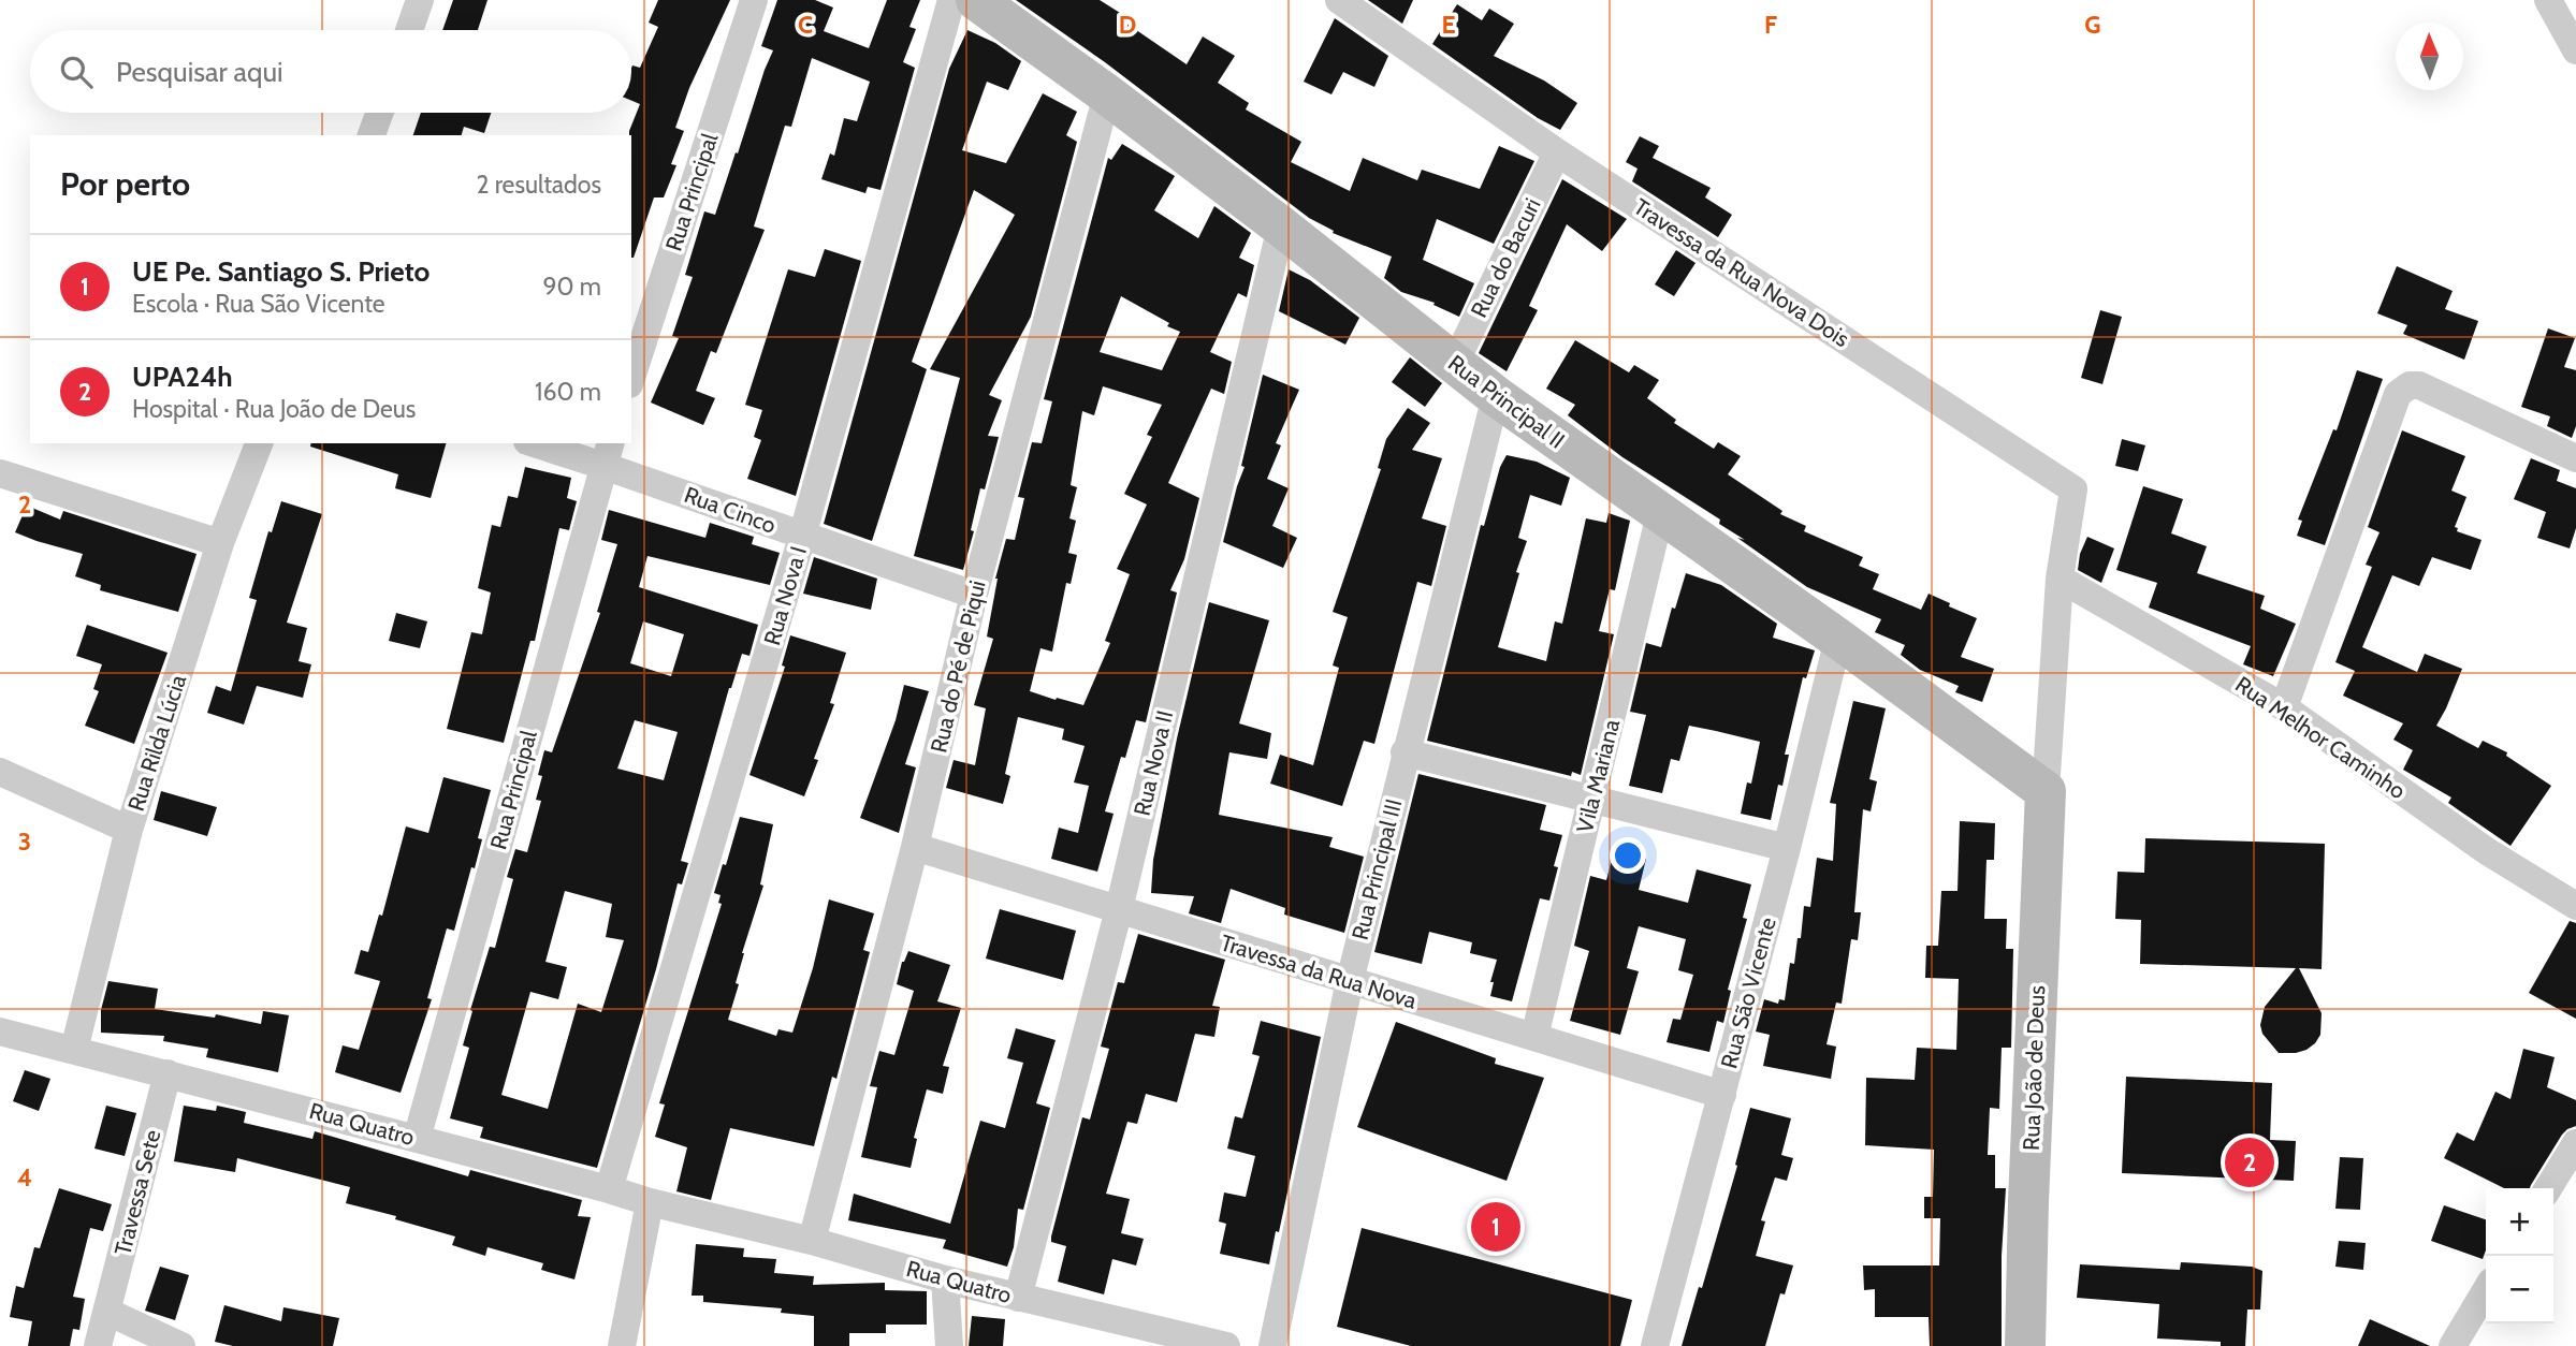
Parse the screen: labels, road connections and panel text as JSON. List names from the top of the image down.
{
  "streets": {
    "street": [
      "Rua Principal",
      "Rua do Bacuri",
      "Travessa da Rua Nova Dois",
      "Rua Principal II",
      "Rua Cinco",
      "Rua Nova I",
      "Rua do Pé de Piqui",
      "Rua Melhor Caminho",
      "Rua Rilda Lúcia",
      "Rua Nova II",
      "Vila Mariana",
      "Rua Principal III",
      "Travessa da Rua Nova",
      "Rua São Vicente",
      "Rua João de Deus",
      "Rua Quatro",
      "Travessa Sete"
    ]
  },
  "crossings": [
    ["Rua Principal", "Rua Cinco"],
    ["Rua Principal", "Rua Quatro"],
    ["Rua do Bacuri", "Travessa da Rua Nova Dois"],
    ["Rua do Bacuri", "Rua Principal II"],
    ["Travessa da Rua Nova Dois", "Rua Melhor Caminho"],
    ["Rua Principal II", "Rua do Pé de Piqui"],
    ["Rua Principal II", "Rua Nova II"],
    ["Rua Principal II", "Vila Mariana"],
    ["Rua Principal II", "Rua Principal III"],
    ["Rua Principal II", "Rua São Vicente"],
    ["Rua Principal II", "Rua João de Deus"],
    ["Rua Cinco", "Rua Nova I"],
    ["Rua Cinco", "Rua do Pé de Piqui"],
    ["Rua Nova I", "Rua Quatro"],
    ["Rua do Pé de Piqui", "Travessa da Rua Nova"],
    ["Rua do Pé de Piqui", "Rua Quatro"],
    ["Rua Rilda Lúcia", "Rua Quatro"],
    ["Rua Nova II", "Travessa da Rua Nova"],
    ["Rua Nova II", "Rua Quatro"],
    ["Vila Mariana", "Travessa da Rua Nova"],
    ["Rua Principal III", "Travessa da Rua Nova"],
    ["Travessa da Rua Nova", "Rua São Vicente"],
    ["Rua Quatro", "Travessa Sete"]
  ],
  "north": "top",
  "page": {
    "search": "Pesquisar aqui",
    "heading": ["Por perto", "2 resultados"],
    "list": [
      {
        "mark": "1",
        "name": "UE Pe. Santiago S. Prieto",
        "note": "Escola · Rua São Vicente",
        "value": "90 m"
      },
      {
        "mark": "2",
        "name": "UPA24h",
        "note": "Hospital · Rua João de Deus",
        "value": "160 m"
      }
    ],
    "pins": ["2", "1"],
    "map_buttons": ["+", "−"]
  },
  "grid": {
    "columns": [
      "C",
      "D",
      "E",
      "F",
      "G"
    ],
    "rows": ["2", "3", "4"]
  }
}
